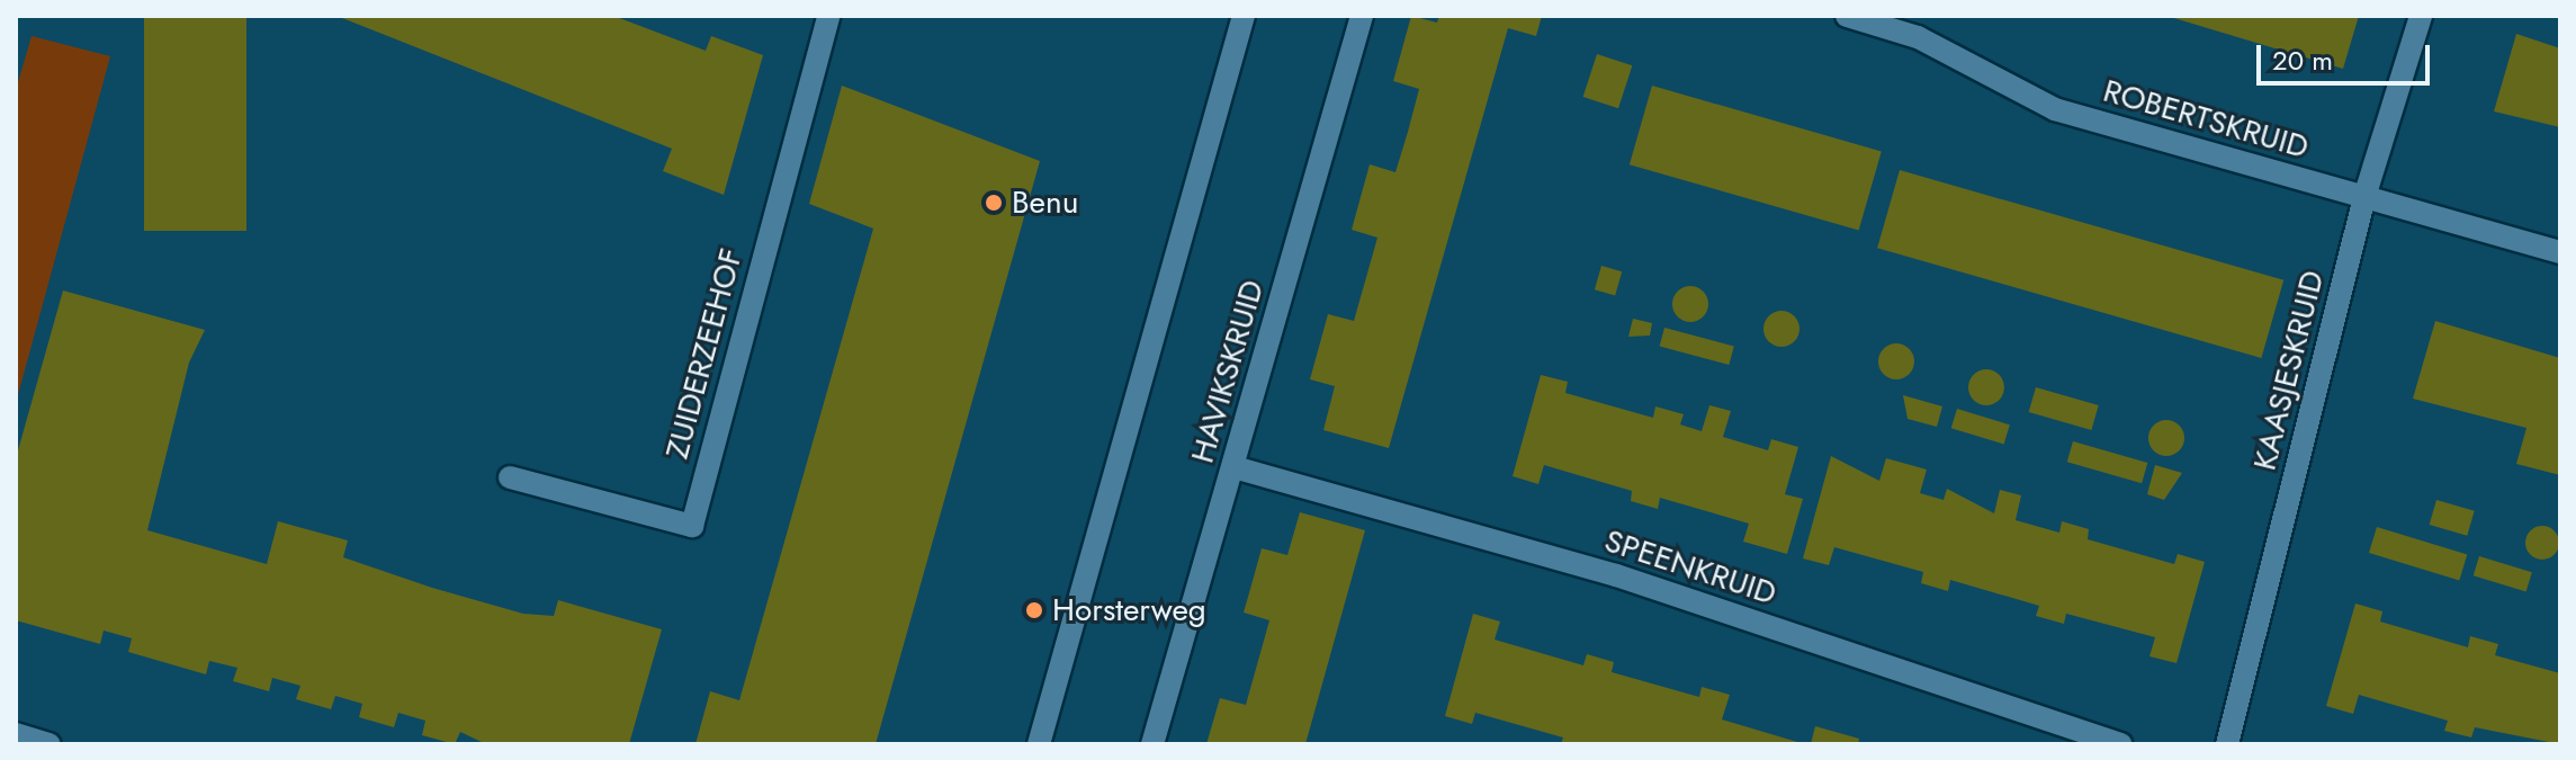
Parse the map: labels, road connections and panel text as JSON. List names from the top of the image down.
{
  "streets": {
    "street": [
      "ROBERTSKRUID",
      "ZUIDERZEEHOF",
      "KAASJESKRUID",
      "HAVIKSKRUID",
      "SPEENKRUID"
    ]
  },
  "crossings": [
    ["ROBERTSKRUID", "KAASJESKRUID"],
    ["HAVIKSKRUID", "SPEENKRUID"]
  ],
  "places": ["Benu", "Horsterweg"],
  "scale_bar": "20 m"
}
